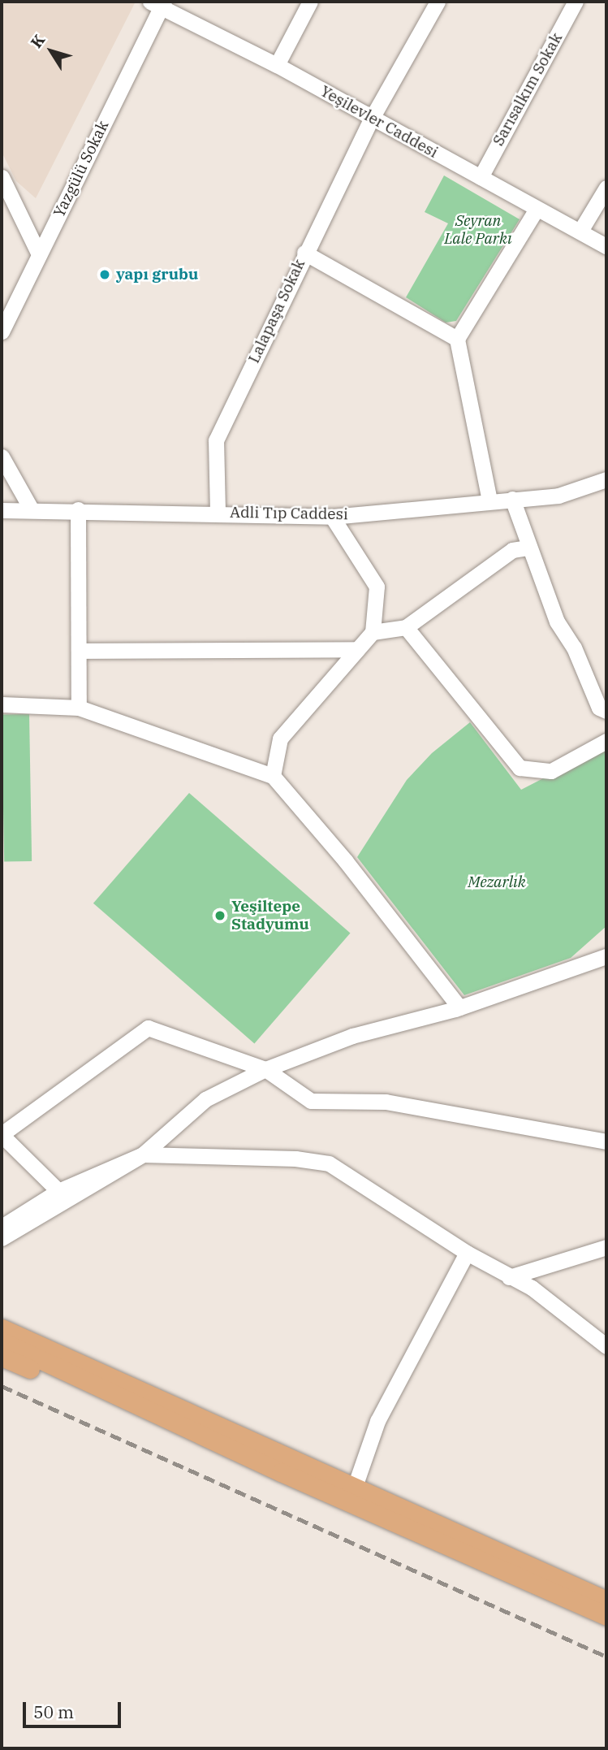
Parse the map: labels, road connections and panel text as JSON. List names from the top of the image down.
{
  "streets": {
    "street": [
      "Sarısalkım Sokak",
      "Yeşilevler Caddesi",
      "Yazgülü Sokak",
      "Lalapaşa Sokak",
      "Adli Tıp Caddesi"
    ]
  },
  "crossings": [
    ["Sarısalkım Sokak", "Yeşilevler Caddesi"],
    ["Yeşilevler Caddesi", "Yazgülü Sokak"],
    ["Yeşilevler Caddesi", "Lalapaşa Sokak"],
    ["Lalapaşa Sokak", "Adli Tıp Caddesi"]
  ],
  "parks": ["Seyran Lale Parkı", "Mezarlık"],
  "places": ["yapı grubu", "Yeşiltepe Stadyumu"],
  "scale_bar": "50 m",
  "north": "top left"
}
